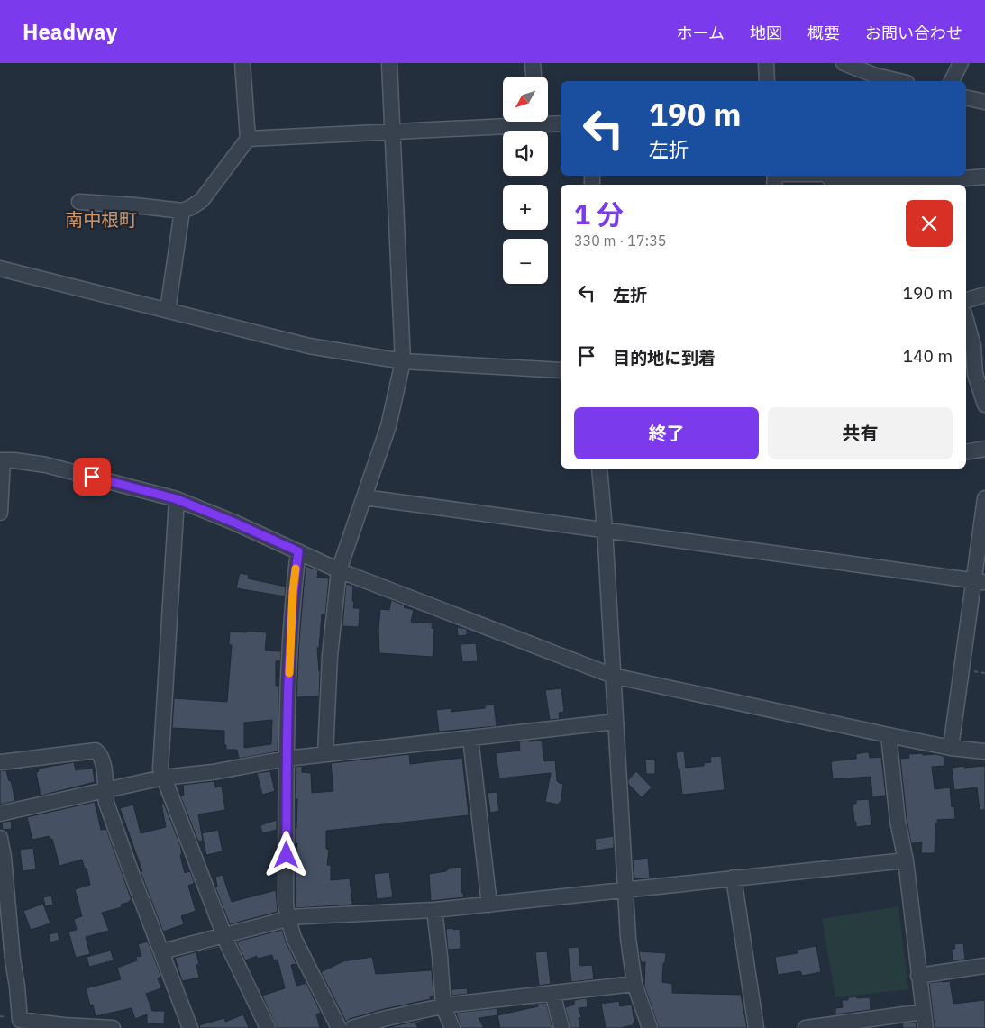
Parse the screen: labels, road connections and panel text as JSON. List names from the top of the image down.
{
  "districts": ["南中根町"],
  "north": "bottom left",
  "page": {
    "header": "Headway",
    "nav": [
      "ホーム",
      "地図",
      "概要",
      "お問い合わせ"
    ],
    "map_buttons": ["+", "−"],
    "turn": ["190 m", "左折"],
    "heading": ["1 分", "330 m · 17:35"],
    "list": [
      {
        "name": "左折",
        "value": "190 m"
      },
      {
        "name": "目的地に到着",
        "value": "140 m"
      }
    ],
    "buttons": ["終了", "共有"]
  }
}
